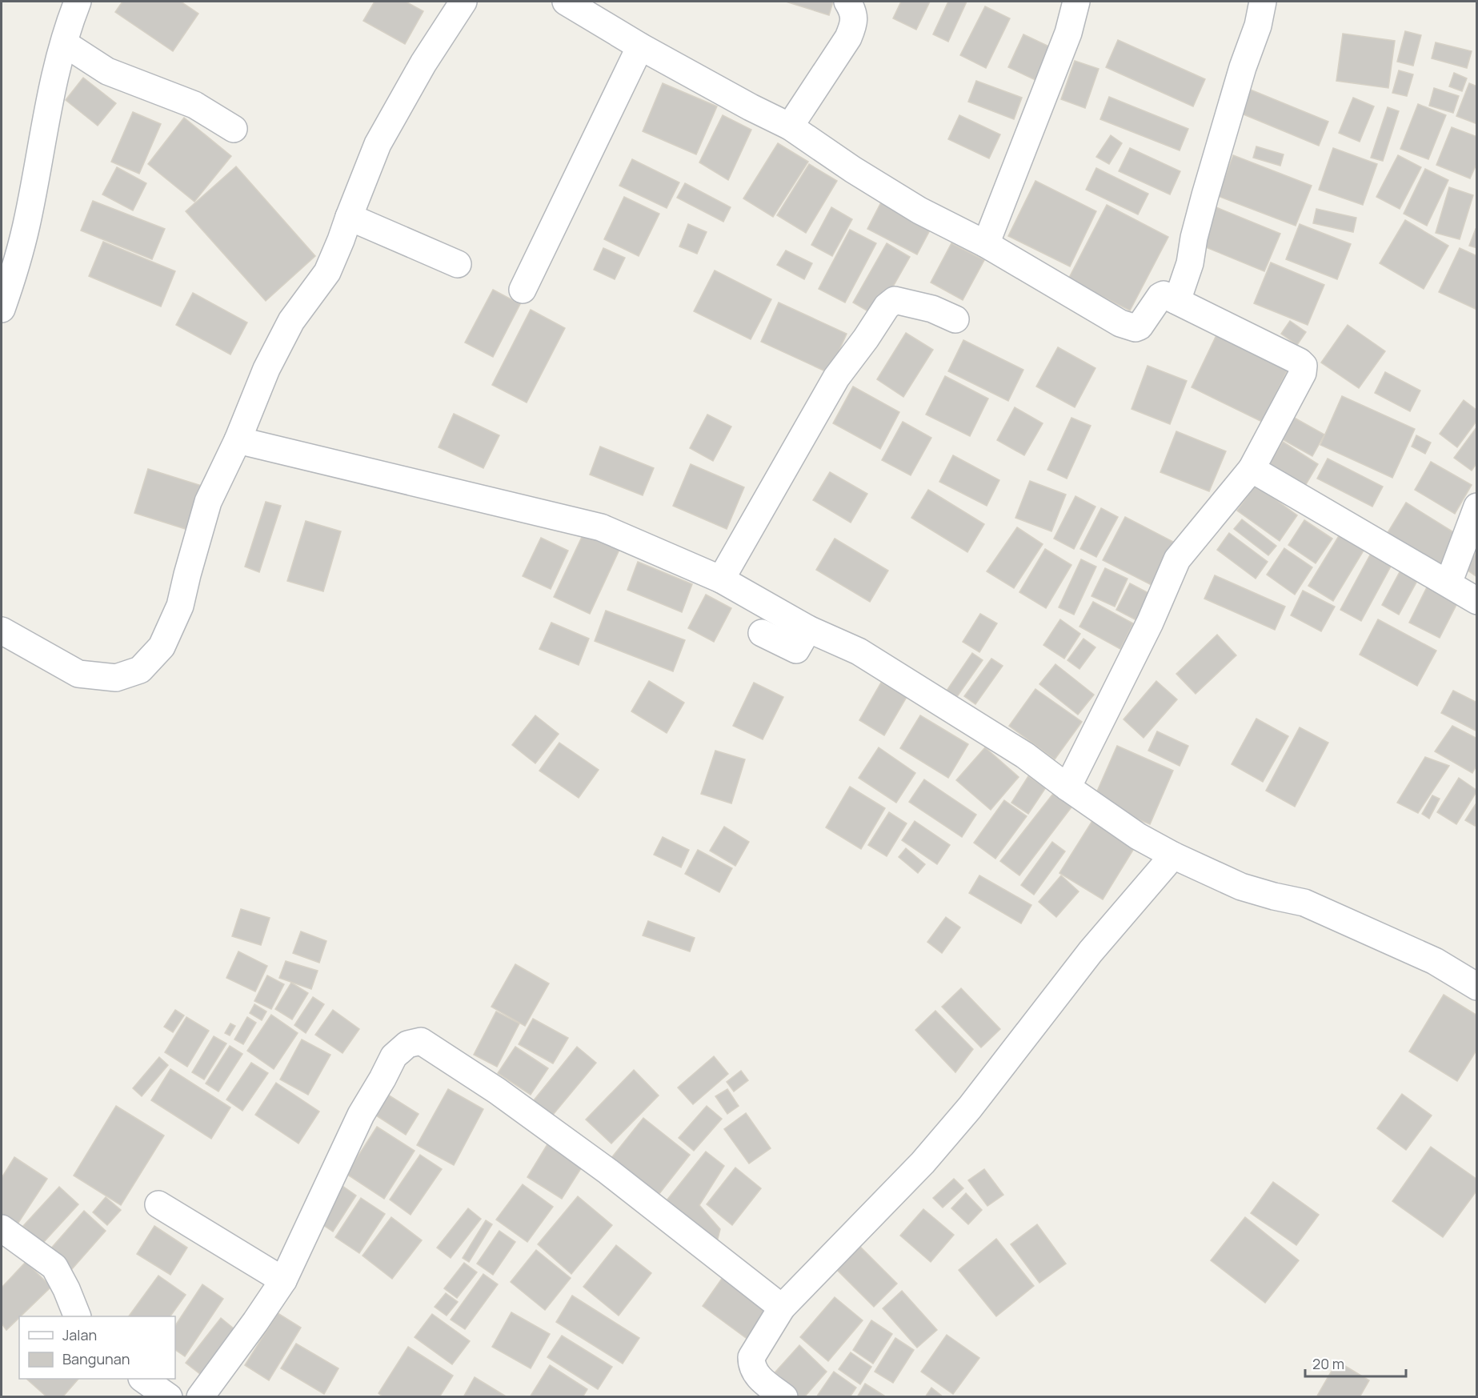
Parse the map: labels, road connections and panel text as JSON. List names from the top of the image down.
{
  "legend": ["Jalan", "Bangunan"],
  "scale_bar": "20 m"
}
